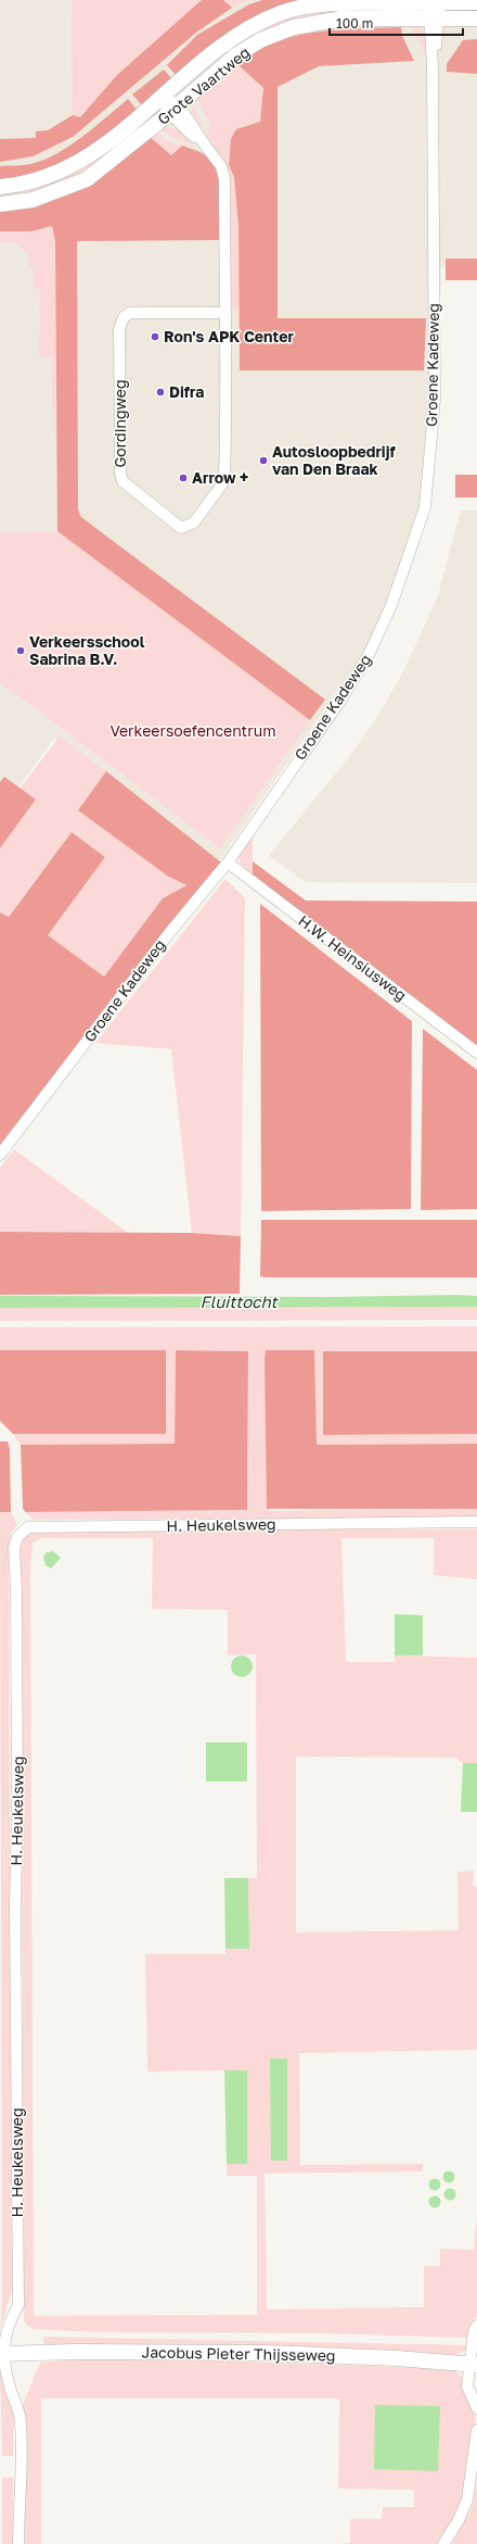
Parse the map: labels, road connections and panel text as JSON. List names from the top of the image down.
{
  "streets": {
    "main road": ["Grote Vaartweg", "Jacobus Pieter Thijsseweg"],
    "street": [
      "Groene Kadeweg",
      "Gordingweg",
      "H.W. Heinsiusweg",
      "H. Heukelsweg"
    ]
  },
  "crossings": [
    ["Grote Vaartweg", "Groene Kadeweg"],
    ["Grote Vaartweg", "Gordingweg"],
    ["Groene Kadeweg", "H.W. Heinsiusweg"],
    ["H. Heukelsweg", "Jacobus Pieter Thijsseweg"]
  ],
  "water": ["Fluittocht"],
  "parks": ["Verkeersoefencentrum"],
  "places": [
    "Ron's APK Center",
    "Difra",
    "Autosloopbedrijf van Den Braak",
    "Arrow +",
    "Verkeersschool Sabrina B.V."
  ],
  "scale_bar": "100 m"
}
